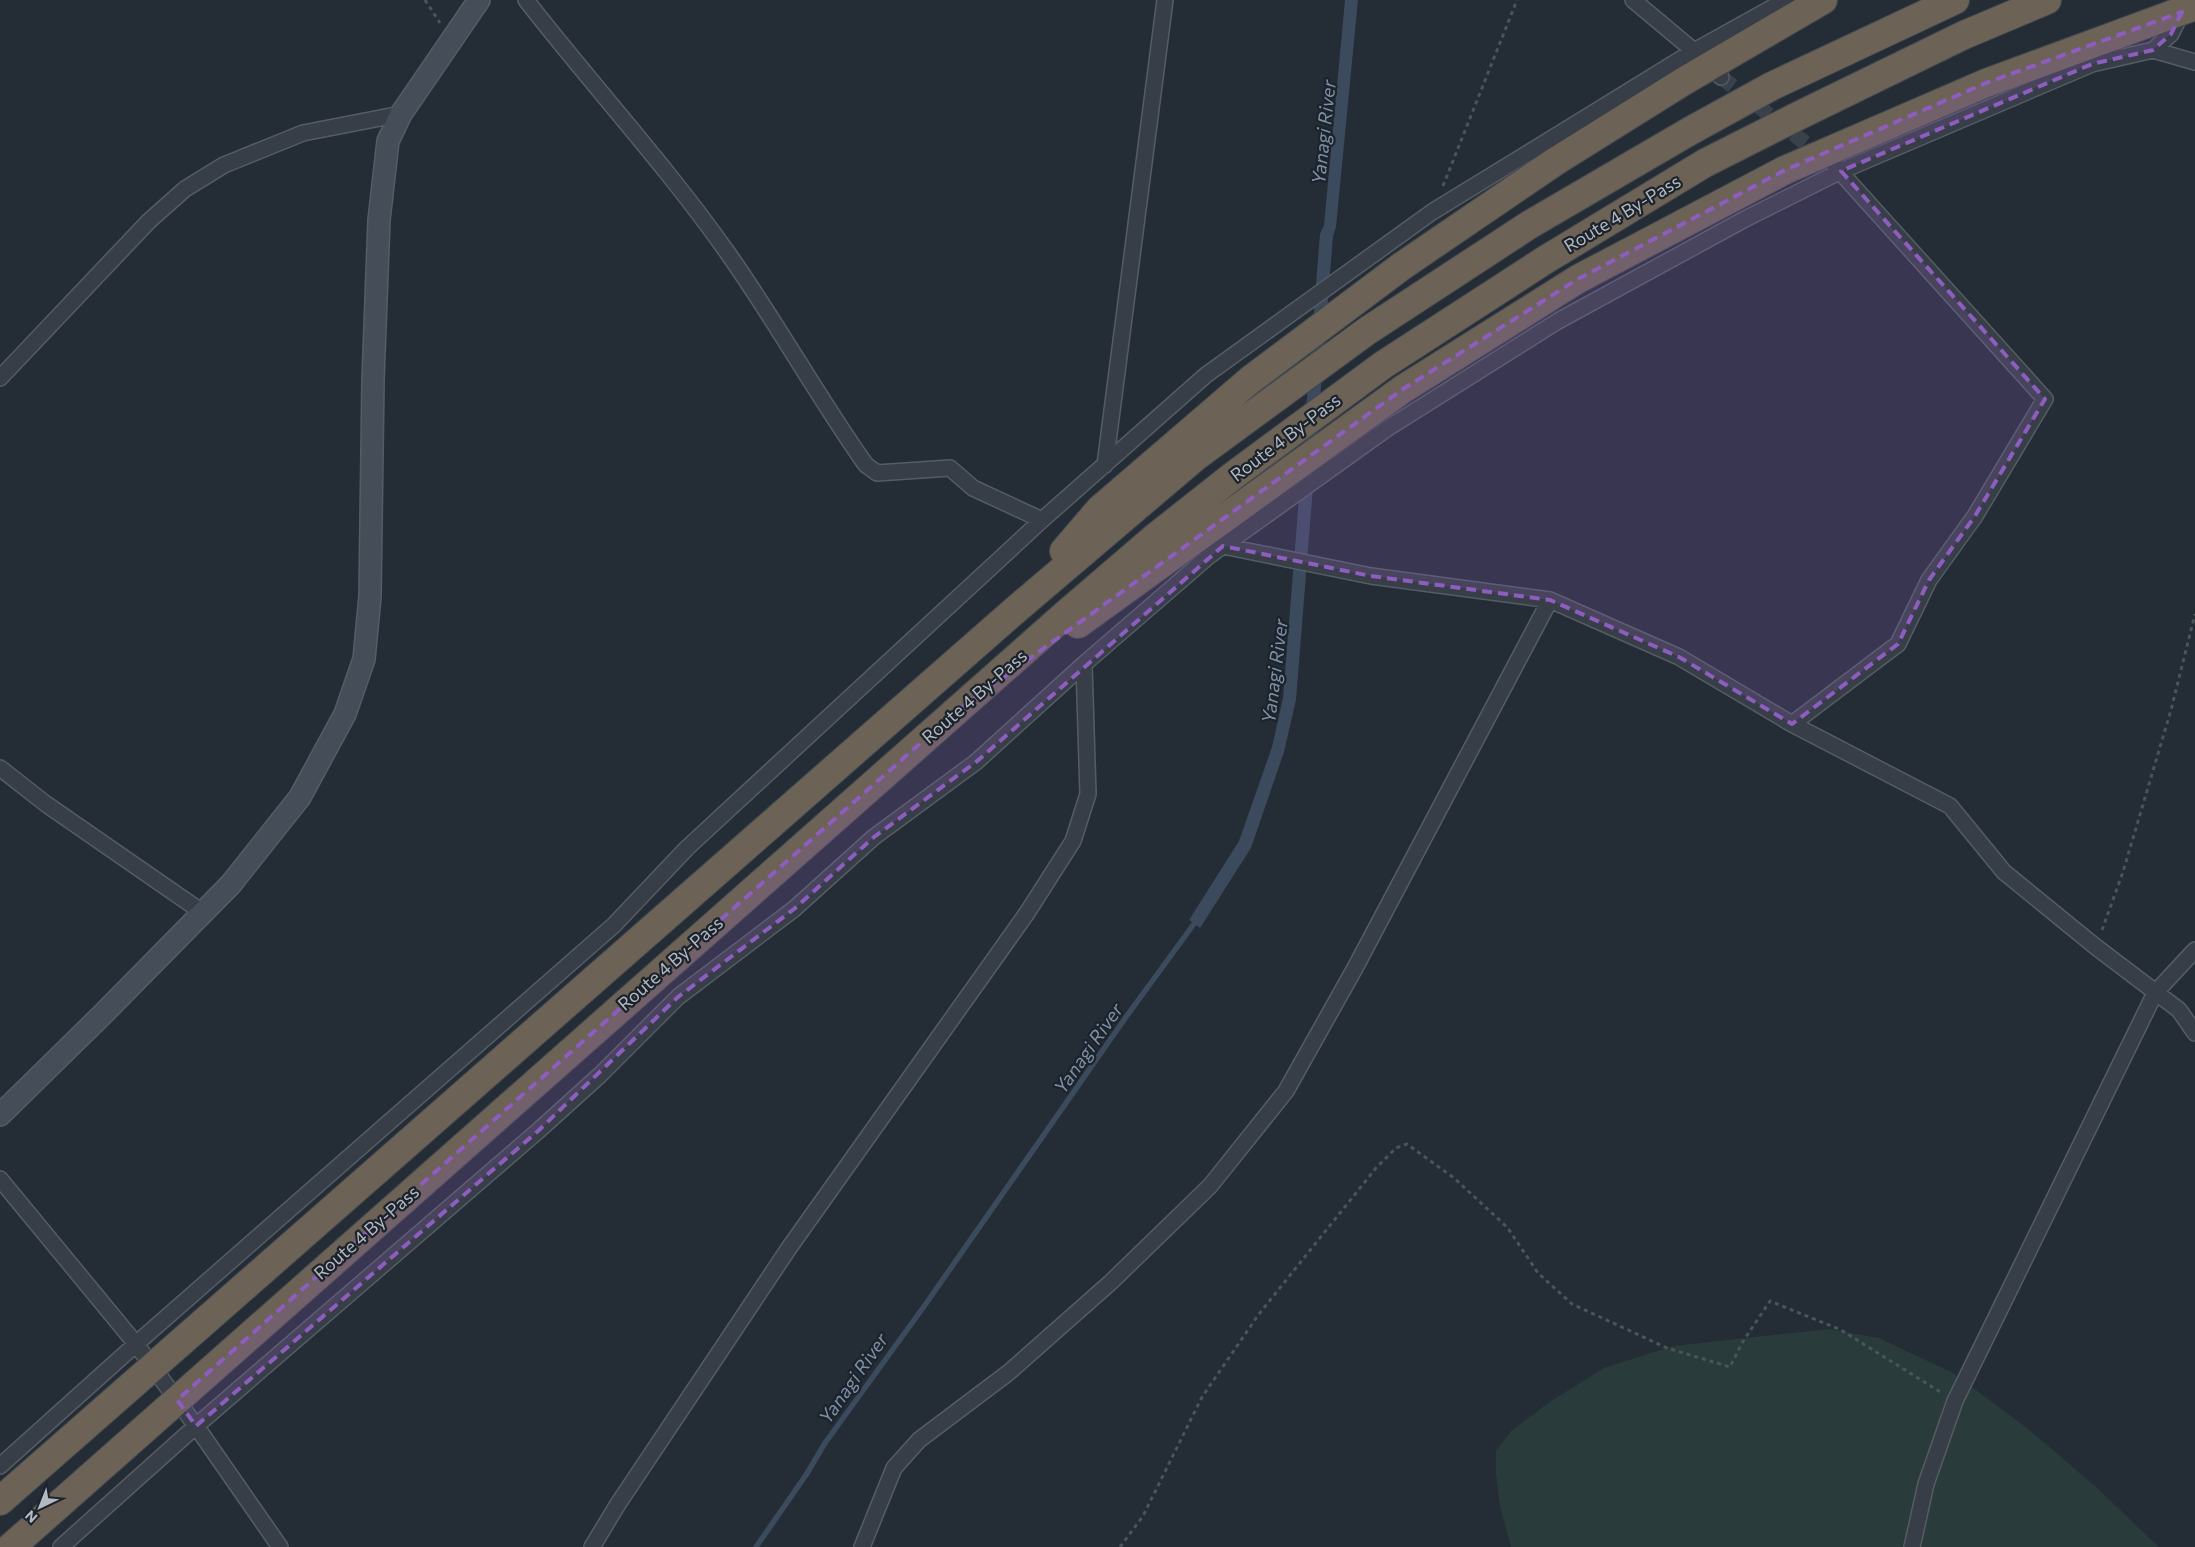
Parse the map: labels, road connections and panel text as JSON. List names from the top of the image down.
{
  "streets": {
    "highway": ["Route 4 By-Pass"]
  },
  "water": ["Yanagi River"],
  "north": "bottom left"
}
